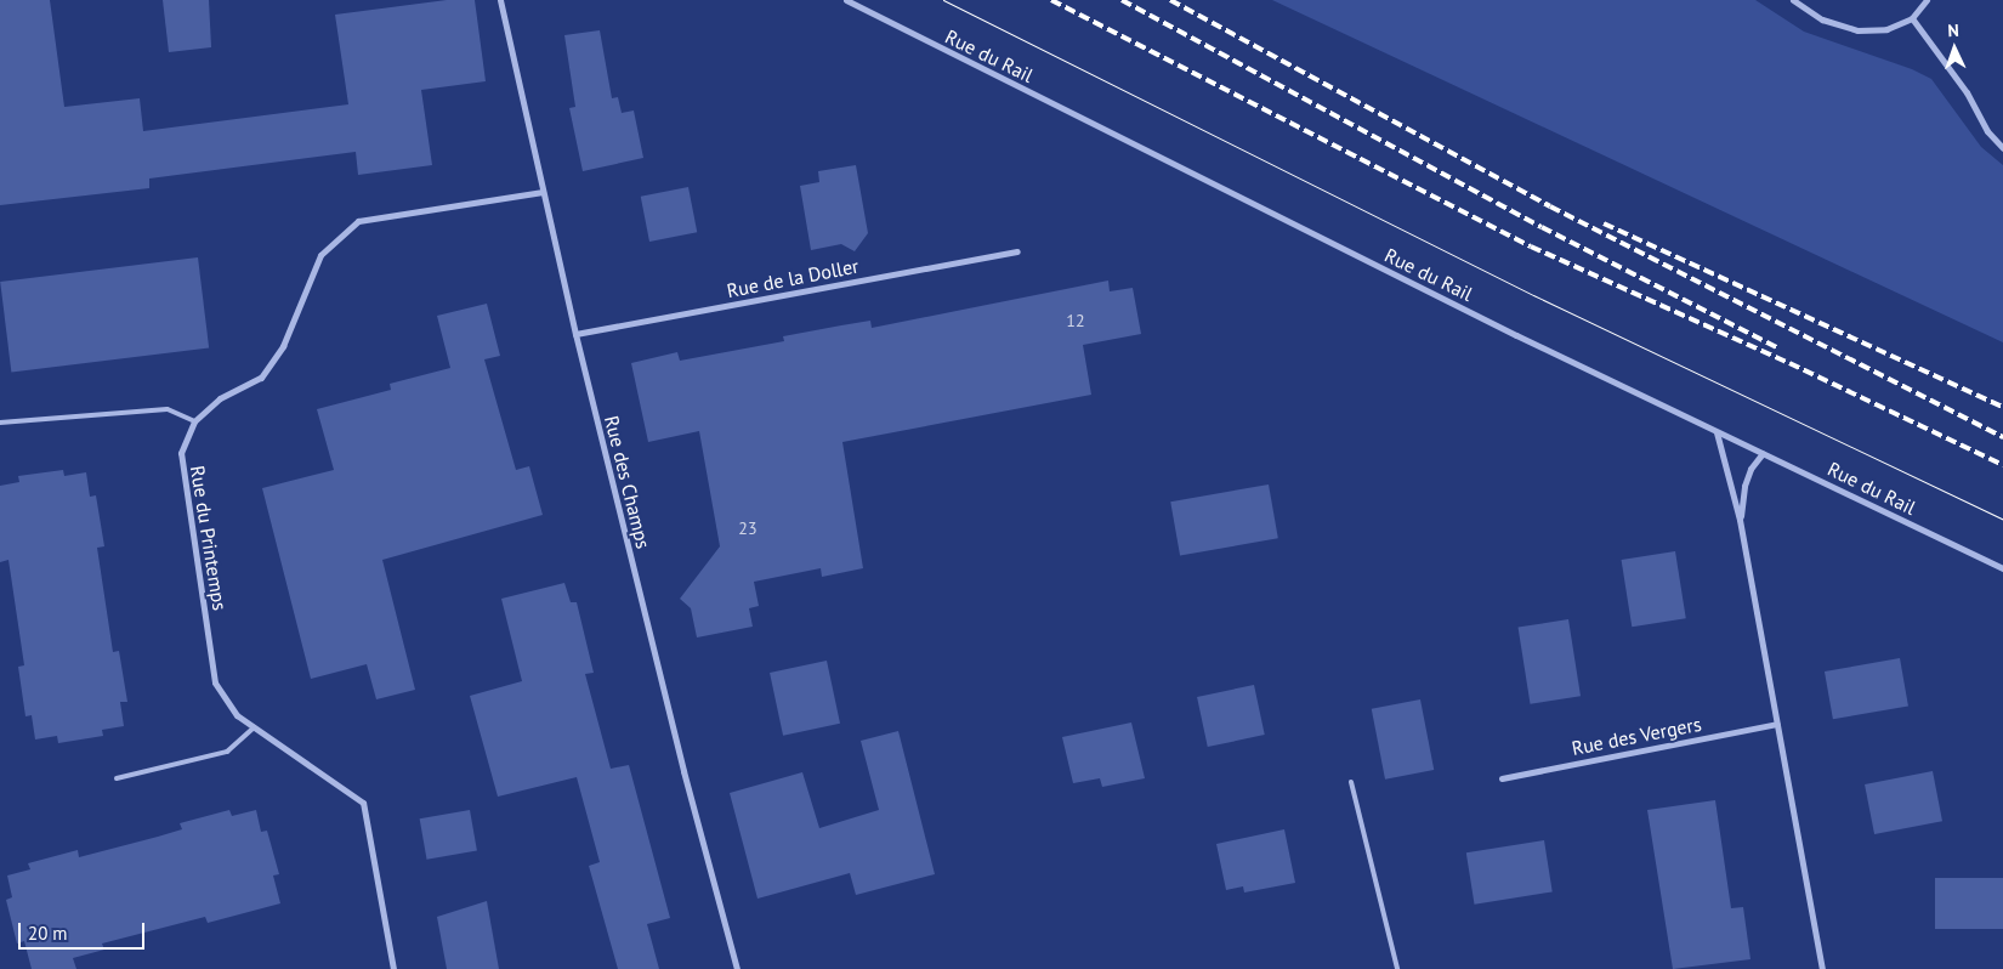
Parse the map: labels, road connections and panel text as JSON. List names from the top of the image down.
{
  "streets": {
    "street": [
      "Rue du Rail",
      "Rue de la Doller",
      "Rue des Champs",
      "Rue du Printemps",
      "Rue des Vergers"
    ]
  },
  "crossings": [
    ["Rue de la Doller", "Rue des Champs"],
    ["Rue des Champs", "Rue du Printemps"]
  ],
  "house_numbers": ["12", "23"],
  "scale_bar": "20 m",
  "north": "top"
}
